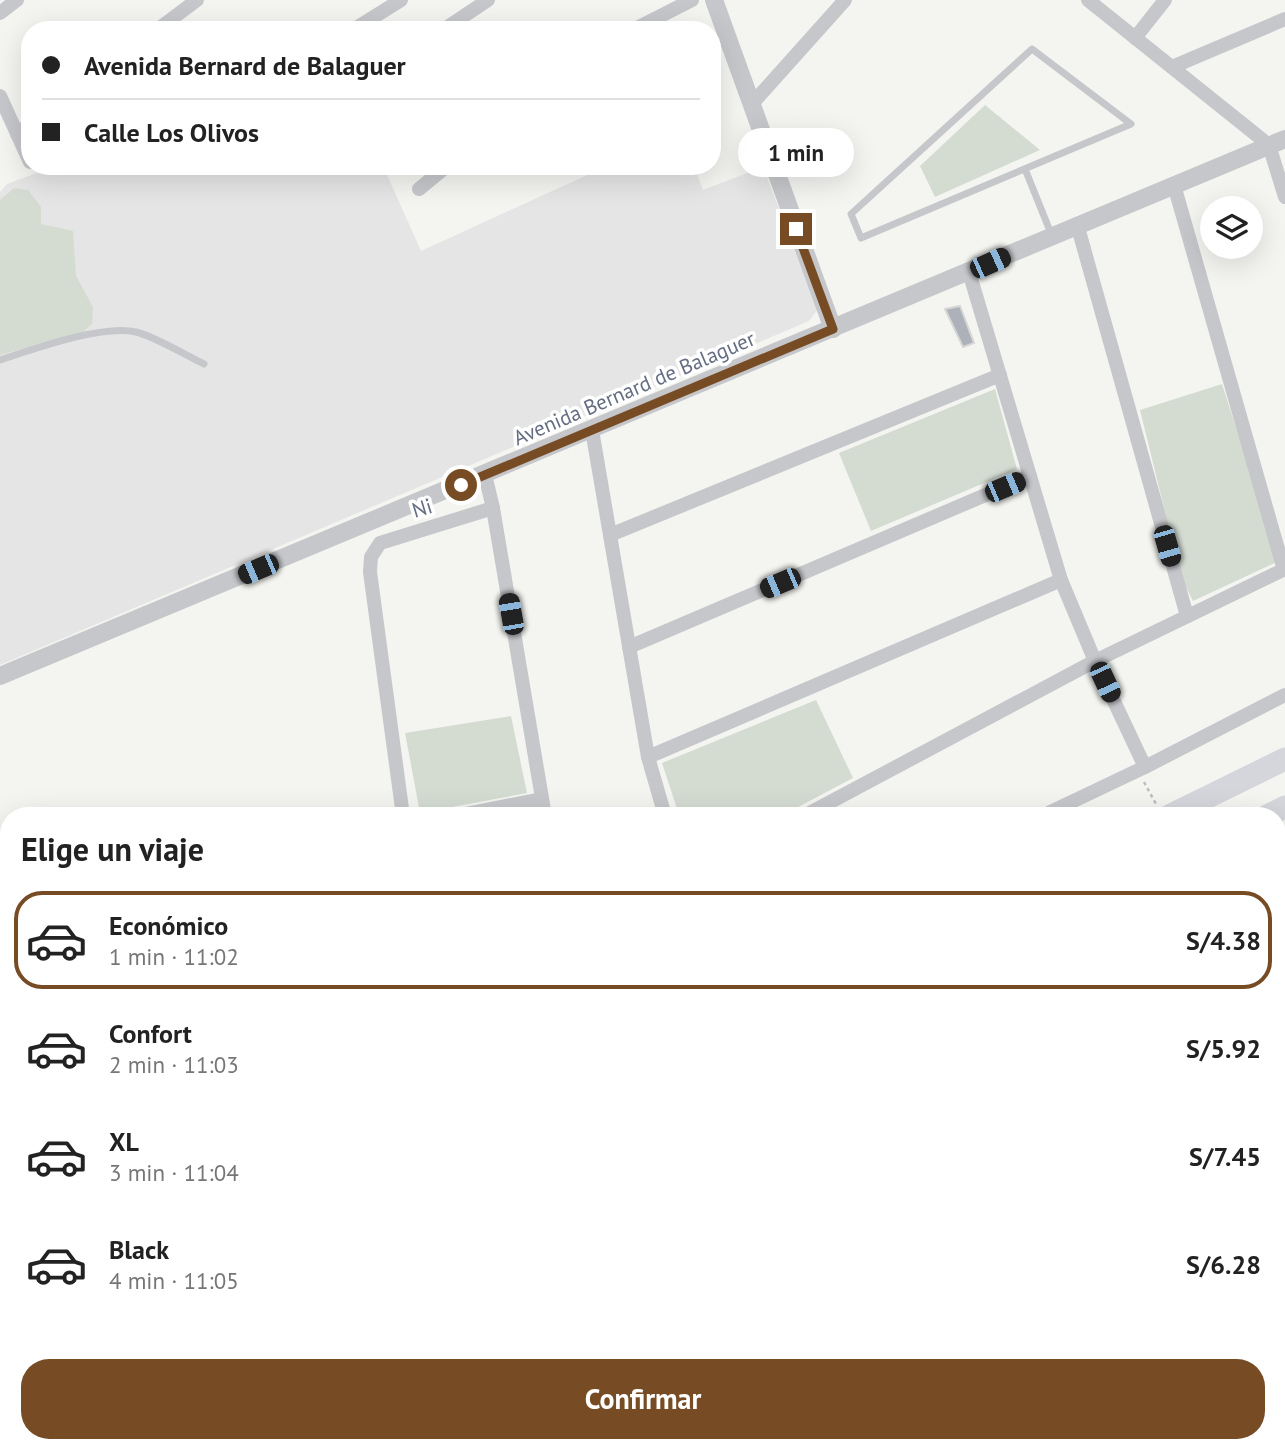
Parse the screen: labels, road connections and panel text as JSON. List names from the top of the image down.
{
  "streets": {
    "street": ["Avenida Bernard de Balaguer", "Ni"]
  },
  "page": {
    "banner": ["Avenida Bernard de Balaguer", "Calle Los Olivos"],
    "bubble": "1 min",
    "heading": "Elige un viaje",
    "list": [
      {
        "name": "Económico",
        "note": "1 min · 11:02",
        "value": "S/4.38"
      },
      {
        "name": "Confort",
        "note": "2 min · 11:03",
        "value": "S/5.92"
      },
      {
        "name": "XL",
        "note": "3 min · 11:04",
        "value": "S/7.45"
      },
      {
        "name": "Black",
        "note": "4 min · 11:05",
        "value": "S/6.28"
      }
    ],
    "buttons": "Confirmar"
  }
}
